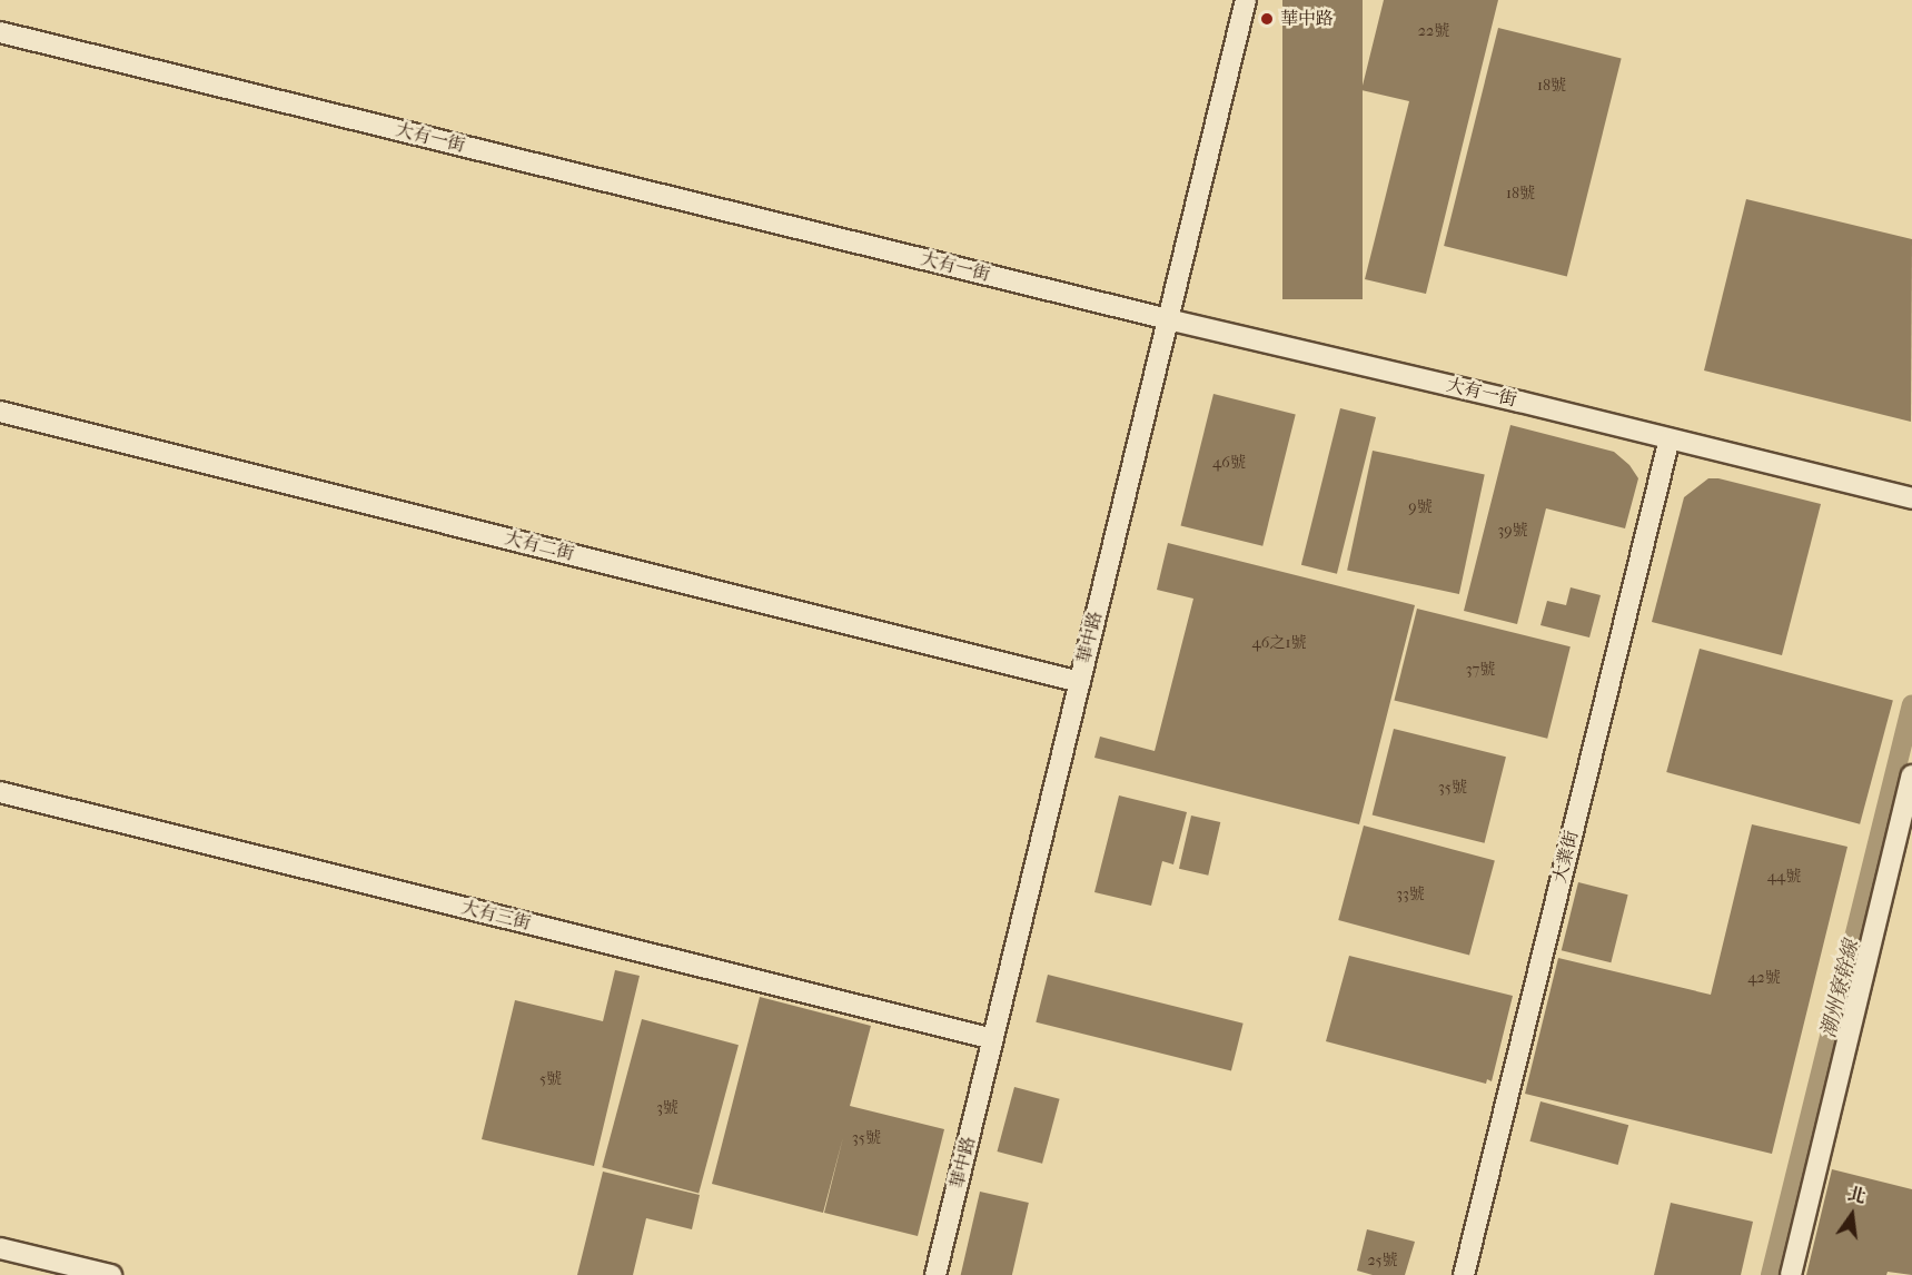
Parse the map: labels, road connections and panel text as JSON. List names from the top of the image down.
{
  "streets": {
    "street": [
      "大有一街",
      "大有二街",
      "華中路",
      "大業街",
      "大有三街"
    ]
  },
  "crossings": [
    ["大有一街", "華中路"],
    ["大有一街", "大業街"],
    ["大有二街", "華中路"],
    ["華中路", "大有三街"]
  ],
  "water": ["潮州寮幹線"],
  "places": ["華中路"],
  "house_numbers": [
    "22號",
    "18號",
    "18號",
    "46號",
    "9號",
    "39號",
    "46之1號",
    "37號",
    "35號",
    "44號",
    "33號",
    "42號",
    "5號",
    "3號",
    "35號",
    "25號"
  ],
  "north": "top"
}
